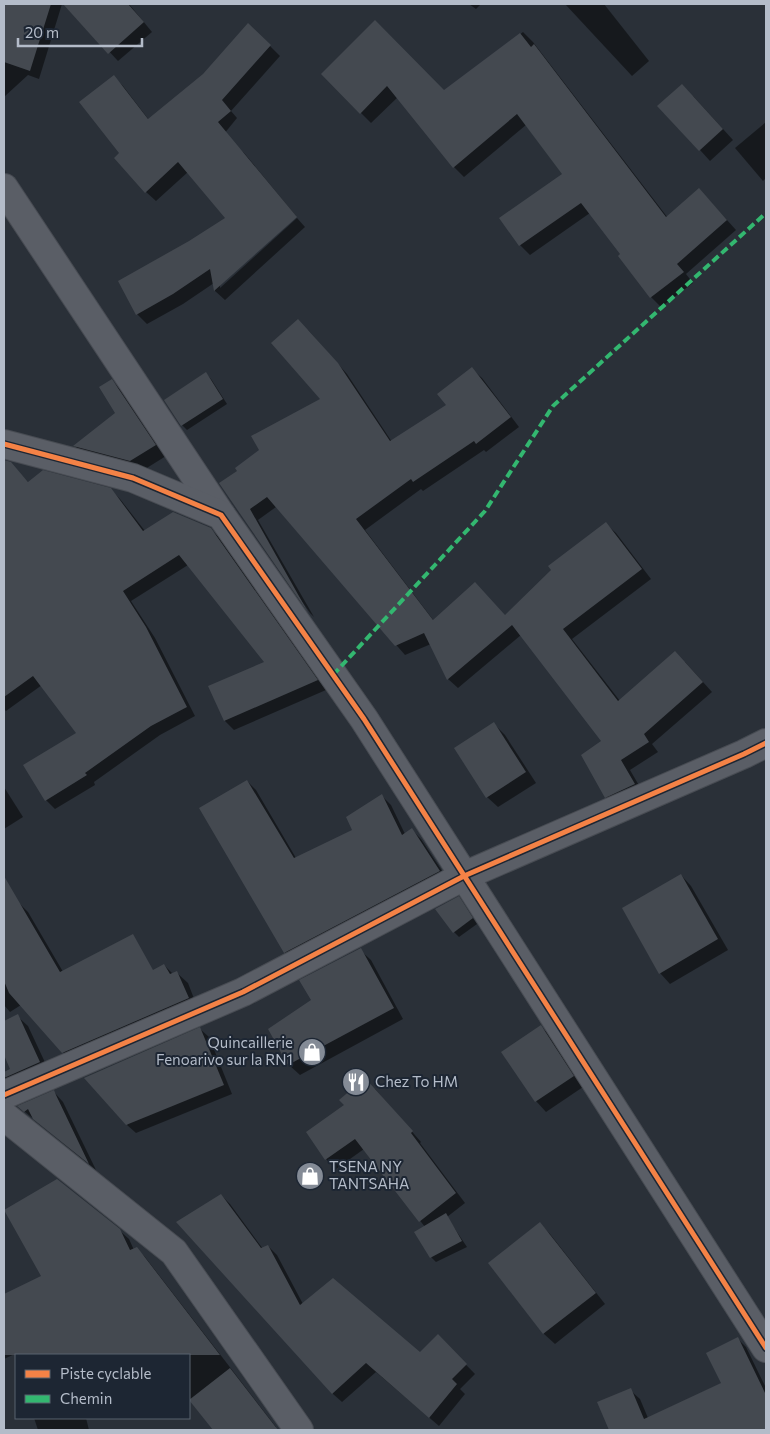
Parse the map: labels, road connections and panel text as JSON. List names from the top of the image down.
{
  "places": {
    "shop": ["Quincaillerie Fenoarivo sur la RN1", "TSENA NY TANTSAHA"],
    "restaurant": ["Chez To HM"]
  },
  "legend": ["Piste cyclable", "Chemin"],
  "scale_bar": "20 m"
}
